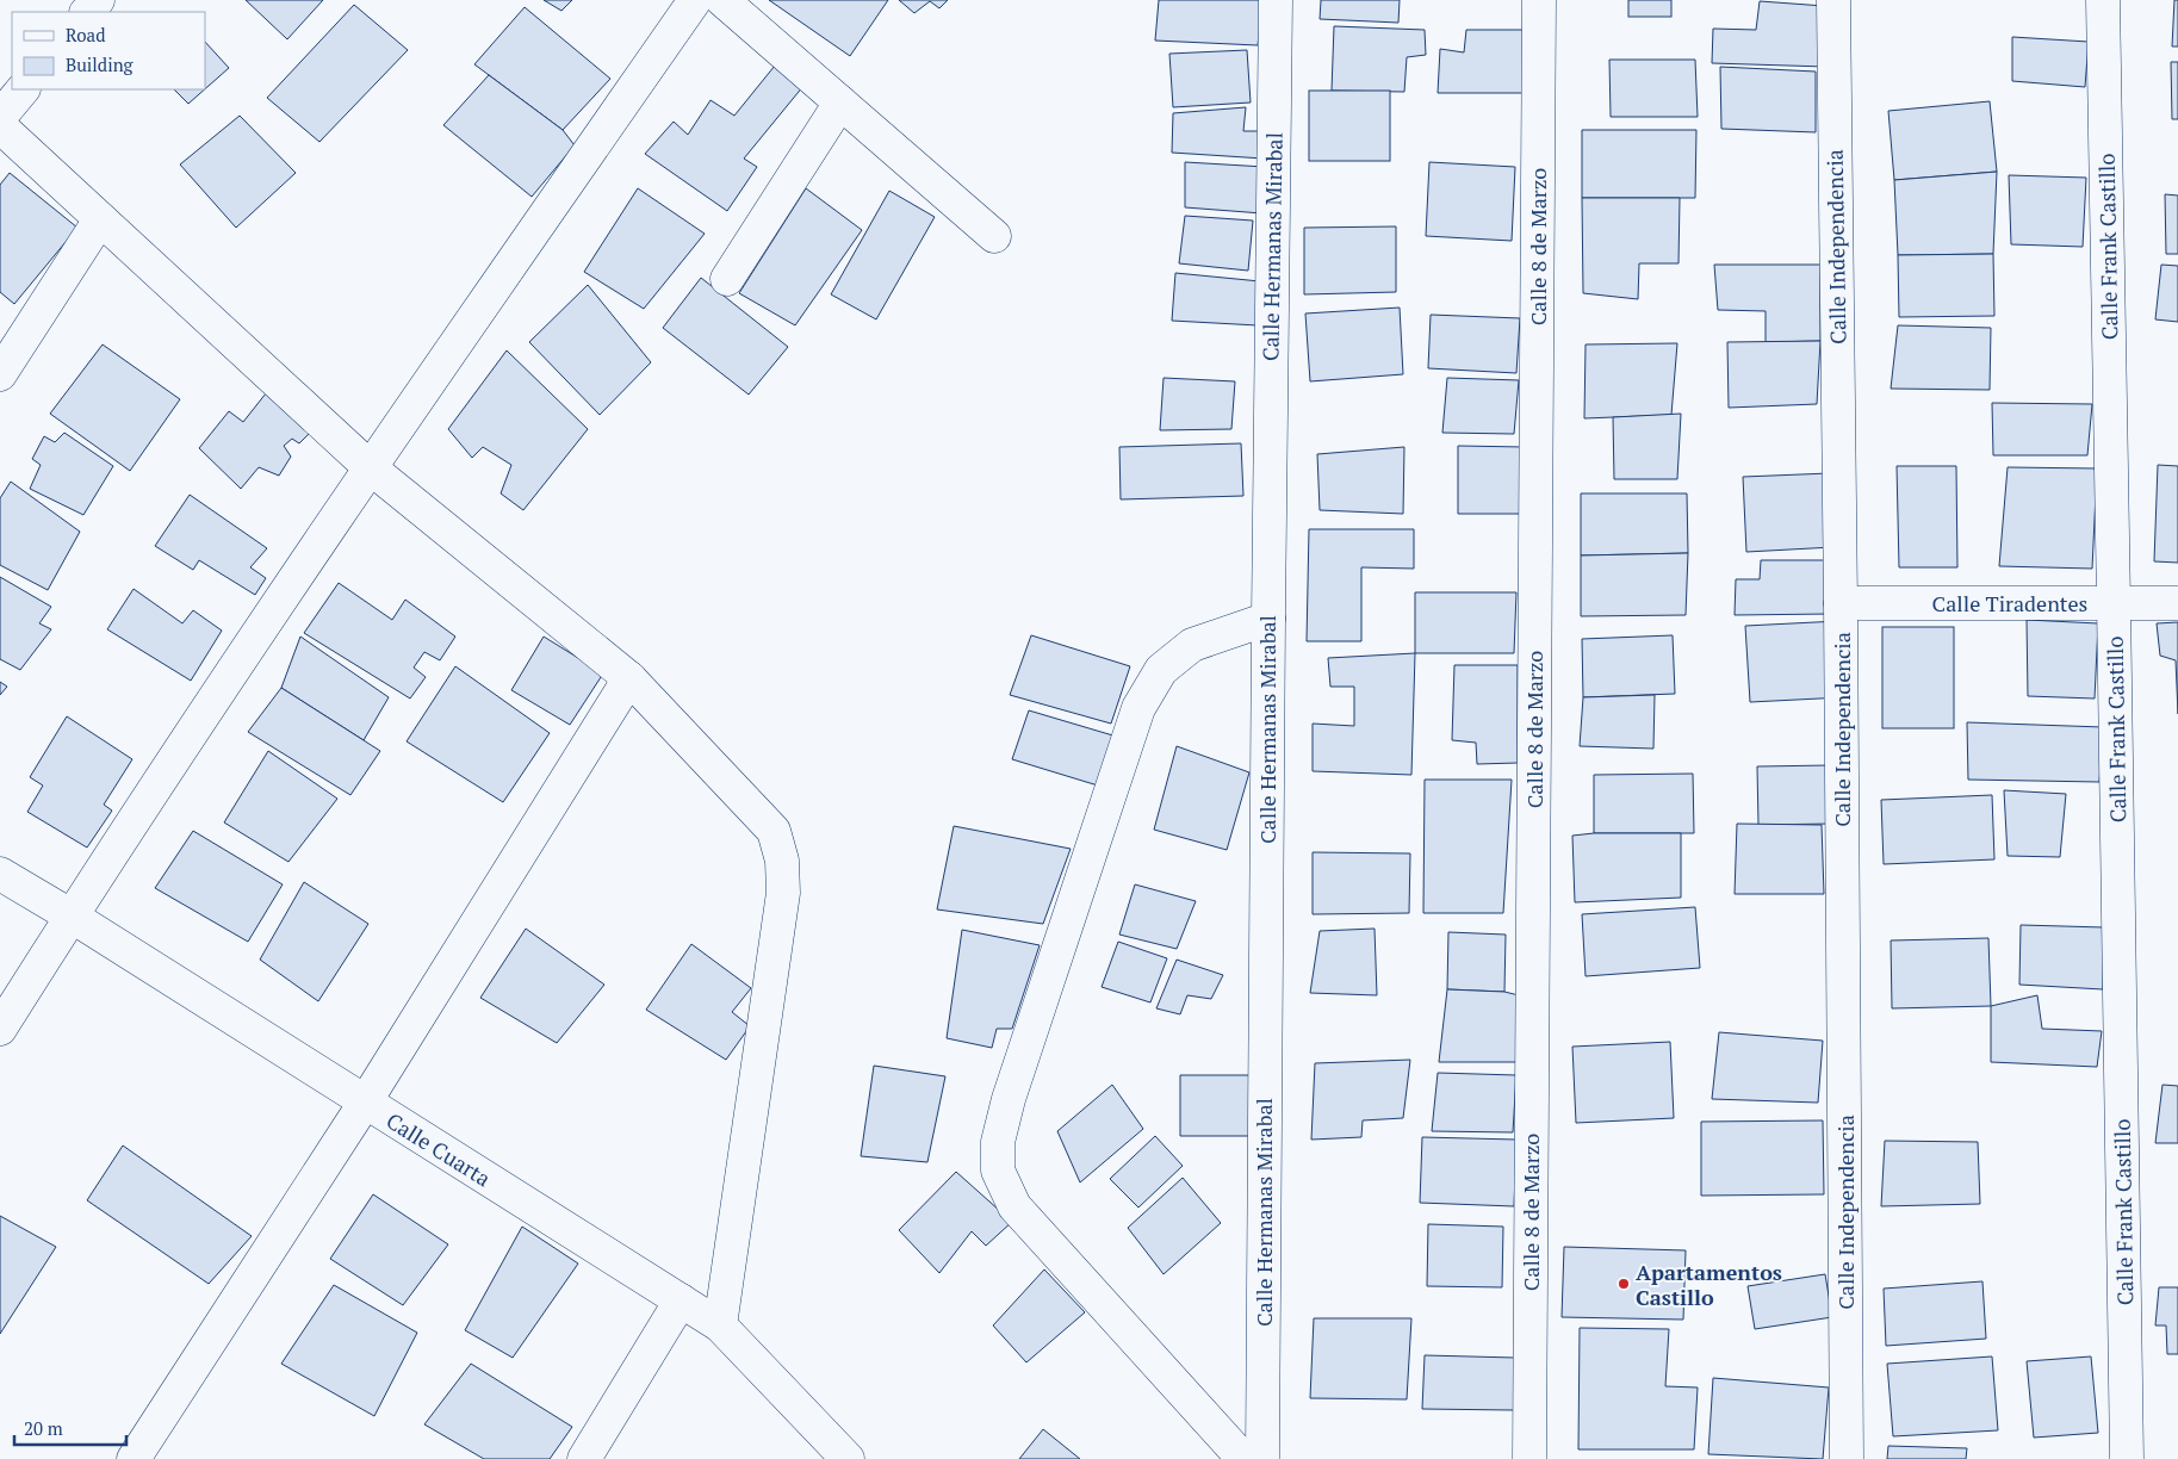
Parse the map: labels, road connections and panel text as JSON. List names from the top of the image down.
{
  "streets": {
    "street": [
      "Calle Hermanas Mirabal",
      "Calle 8 de Marzo",
      "Calle Independencia",
      "Calle Frank Castillo",
      "Calle Tiradentes",
      "Calle Cuarta"
    ]
  },
  "crossings": [
    ["Calle Independencia", "Calle Tiradentes"],
    ["Calle Frank Castillo", "Calle Tiradentes"]
  ],
  "places": ["Apartamentos Castillo"],
  "legend": ["Road", "Building"],
  "scale_bar": "20 m"
}
